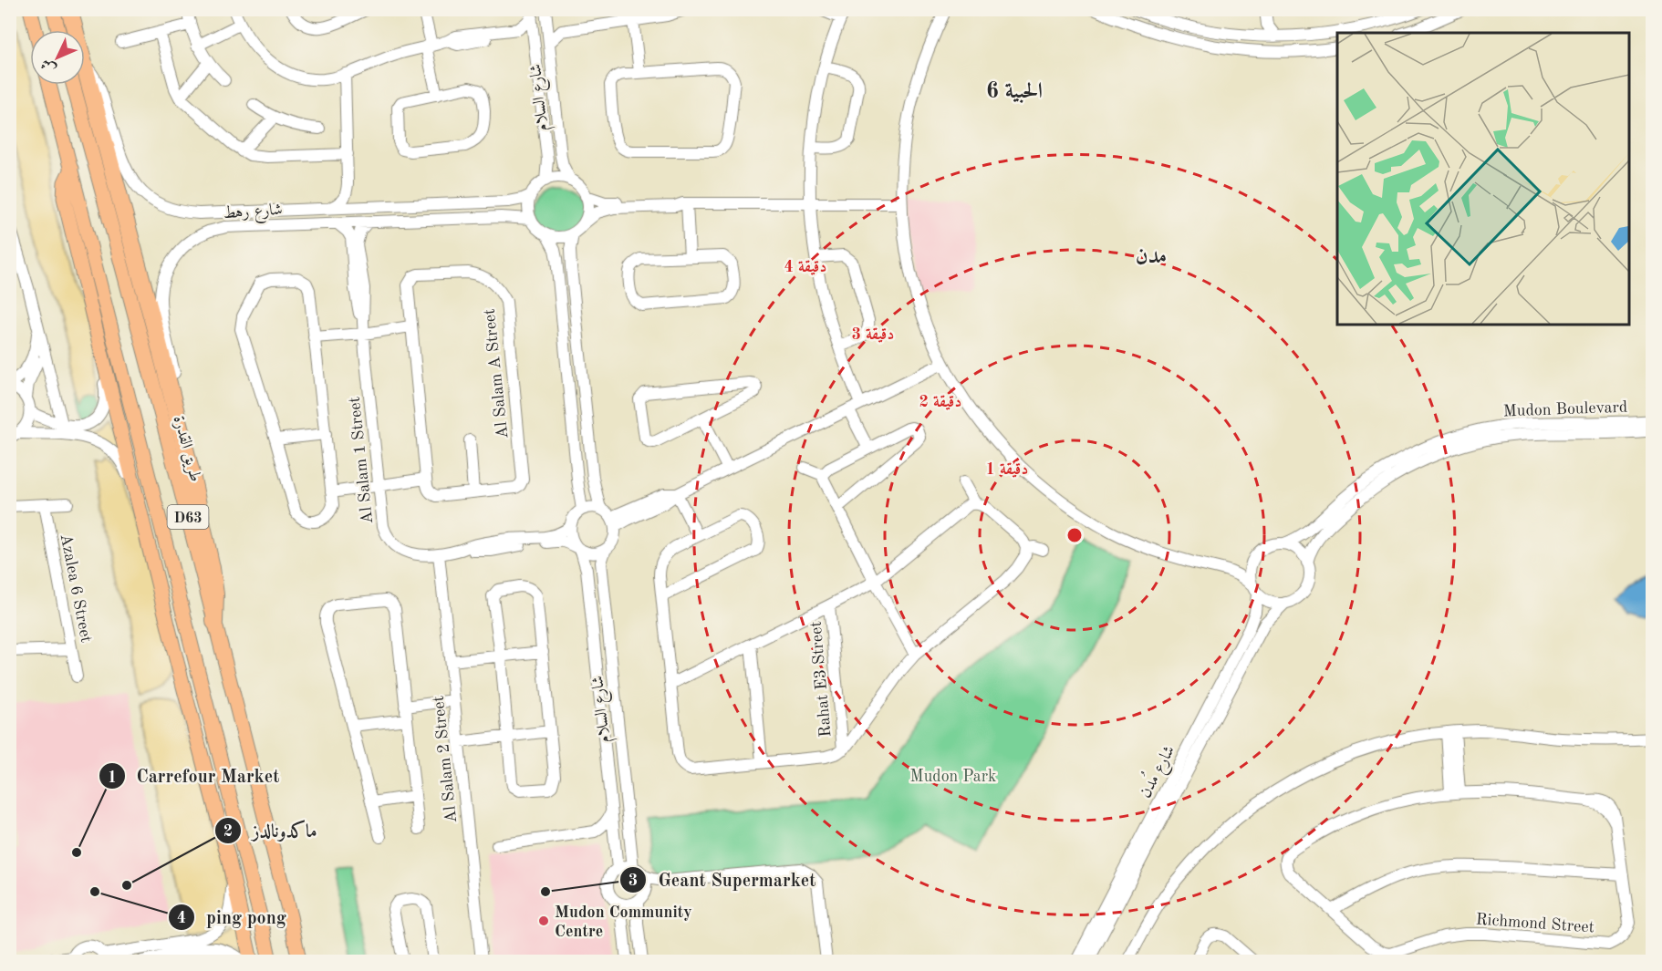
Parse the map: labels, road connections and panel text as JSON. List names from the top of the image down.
{
  "streets": {
    "main road": ["طريق القدرة", "D63"],
    "street": [
      "شارع السلام",
      "شارع رهط",
      "Al Salam A Street",
      "Mudon Boulevard",
      "Al Salam 1 Street",
      "Azalea 6 Street",
      "Rahat E3 Street",
      "Al Salam 2 Street",
      "شارع مُدن",
      "Richmond Street"
    ]
  },
  "crossings": [
    ["شارع السلام", "شارع رهط"],
    ["شارع السلام", "Al Salam 1 Street"],
    ["شارع رهط", "Al Salam 1 Street"],
    ["Mudon Boulevard", "شارع مُدن"],
    ["Al Salam 1 Street", "Al Salam 2 Street"]
  ],
  "districts": ["الحبية 6", "مدن"],
  "parks": ["Mudon Park"],
  "places": [
    "Carrefour Market",
    "ماكدونالدز",
    "ping pong",
    "Geant Supermarket",
    "Mudon Community Centre"
  ],
  "north": "bottom left",
  "rings": [
    "4 دقيقة",
    "3 دقيقة",
    "2 دقيقة",
    "1 دقيقة"
  ]
}
